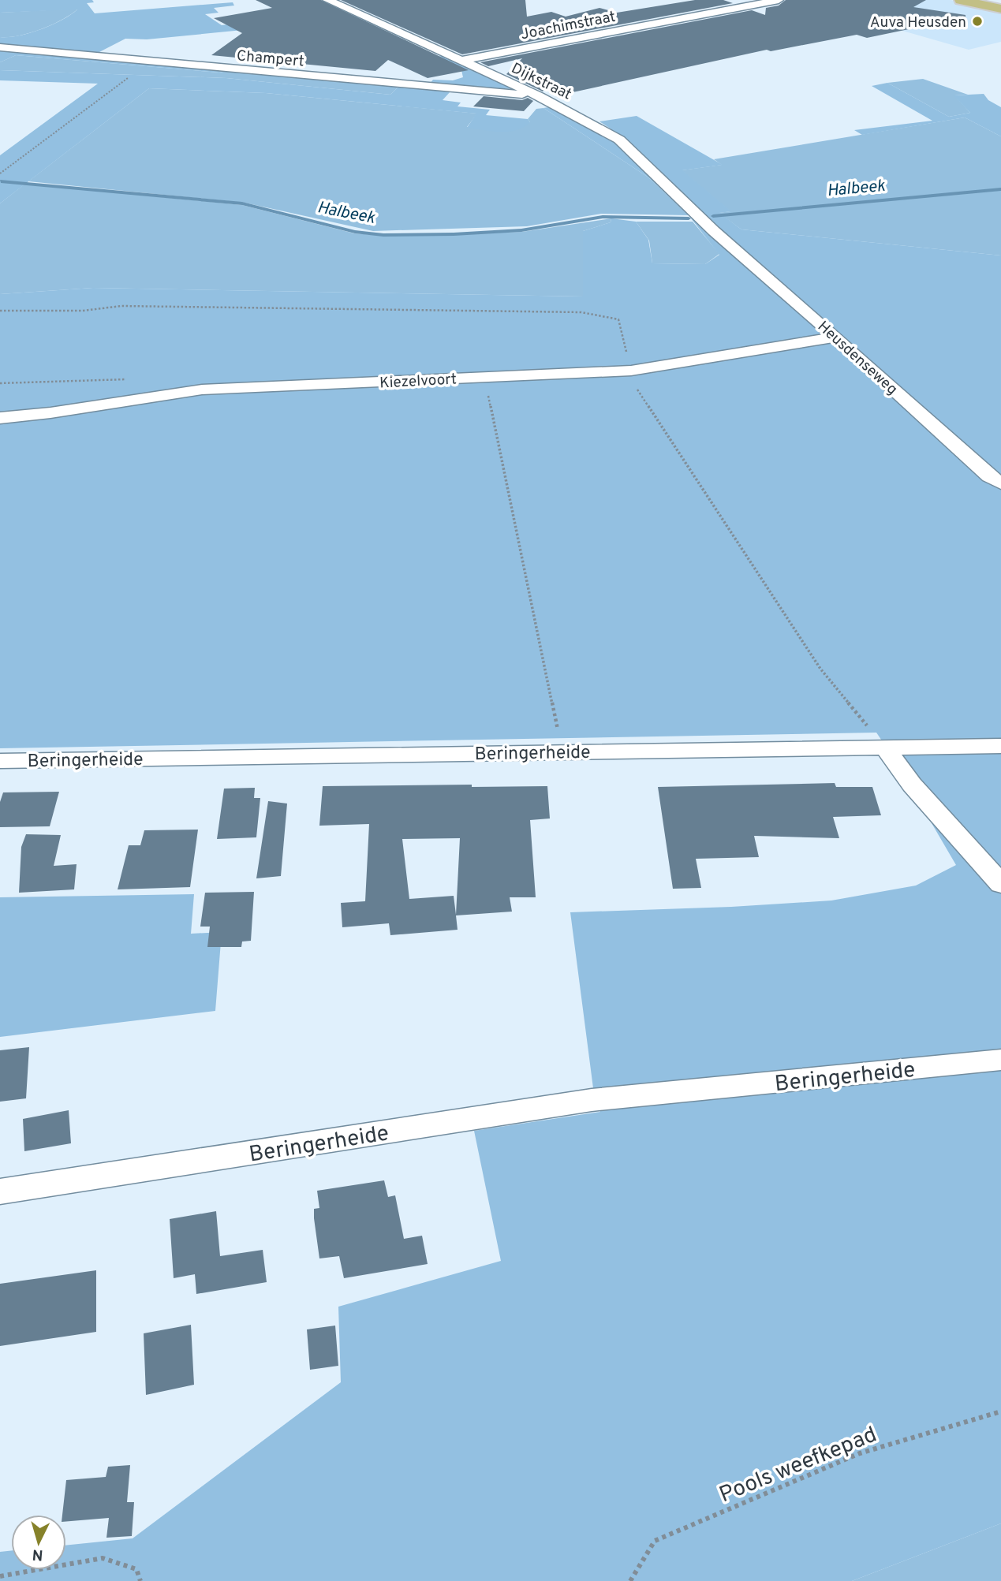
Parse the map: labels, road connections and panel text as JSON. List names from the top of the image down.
{
  "streets": {
    "street": [
      "Joachimstraat",
      "Champert",
      "Dijkstraat",
      "Heusdenseweg",
      "Kiezelvoort",
      "Beringerheide"
    ],
    "path": ["Pools weefkepad"]
  },
  "crossings": [
    ["Joachimstraat", "Dijkstraat"],
    ["Champert", "Dijkstraat"],
    ["Dijkstraat", "Heusdenseweg"],
    ["Heusdenseweg", "Kiezelvoort"]
  ],
  "water": ["Halbeek"],
  "places": ["Auva Heusden"],
  "north": "bottom"
}
